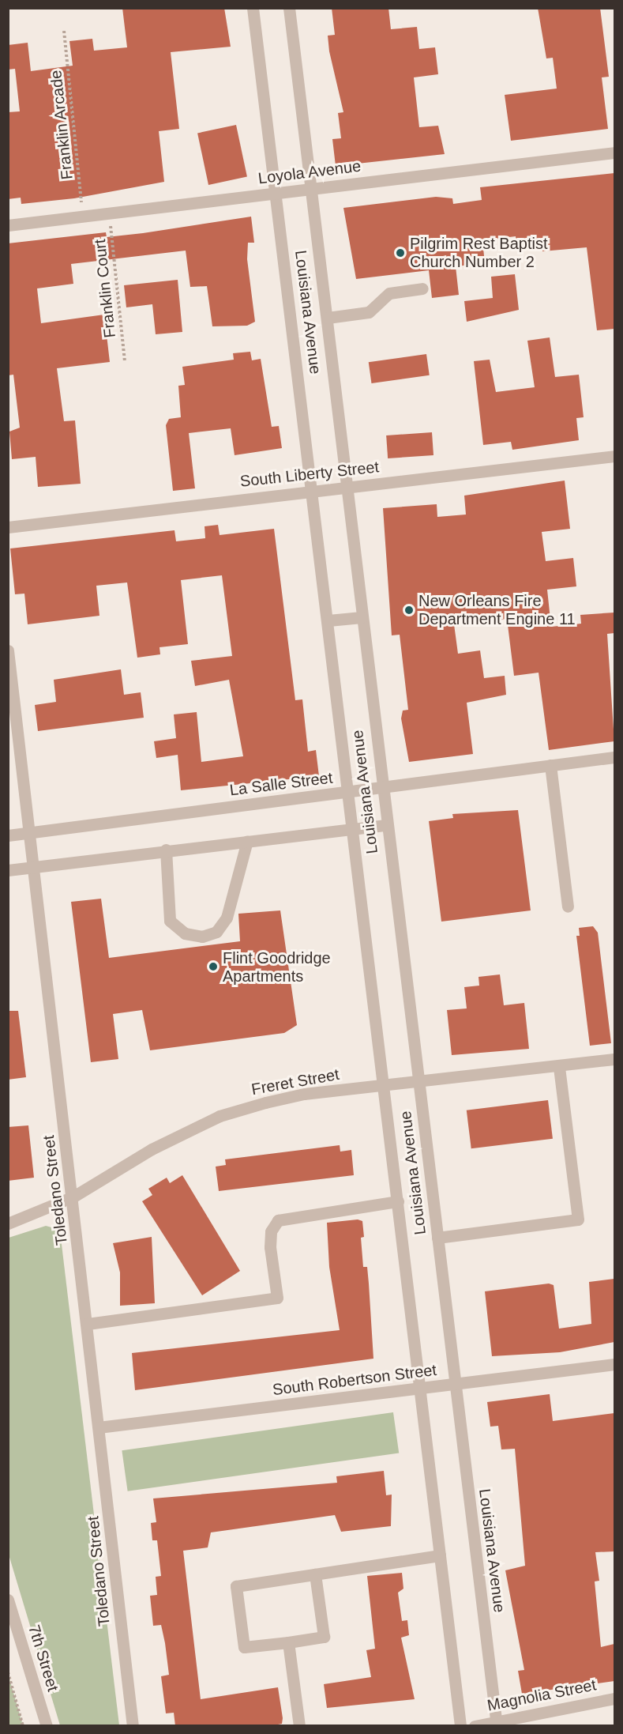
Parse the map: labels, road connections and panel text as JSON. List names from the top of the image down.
{
  "streets": {
    "street": [
      "Loyola Avenue",
      "Louisiana Avenue",
      "South Liberty Street",
      "La Salle Street",
      "Freret Street",
      "Toledano Street",
      "South Robertson Street",
      "7th Street",
      "Magnolia Street"
    ],
    "path": ["Franklin Arcade", "Franklin Court"]
  },
  "crossings": [
    ["Franklin Arcade", "Loyola Avenue"],
    ["Loyola Avenue", "Franklin Court"],
    ["Loyola Avenue", "Louisiana Avenue"],
    ["Louisiana Avenue", "South Liberty Street"],
    ["Louisiana Avenue", "La Salle Street"],
    ["Louisiana Avenue", "Freret Street"],
    ["Louisiana Avenue", "South Robertson Street"],
    ["Louisiana Avenue", "Magnolia Street"],
    ["La Salle Street", "Toledano Street"],
    ["Freret Street", "Toledano Street"],
    ["Toledano Street", "South Robertson Street"]
  ],
  "places": ["Pilgrim Rest Baptist Church Number 2", "New Orleans Fire Department Engine 11", "Flint Goodridge Apartments"]
}
